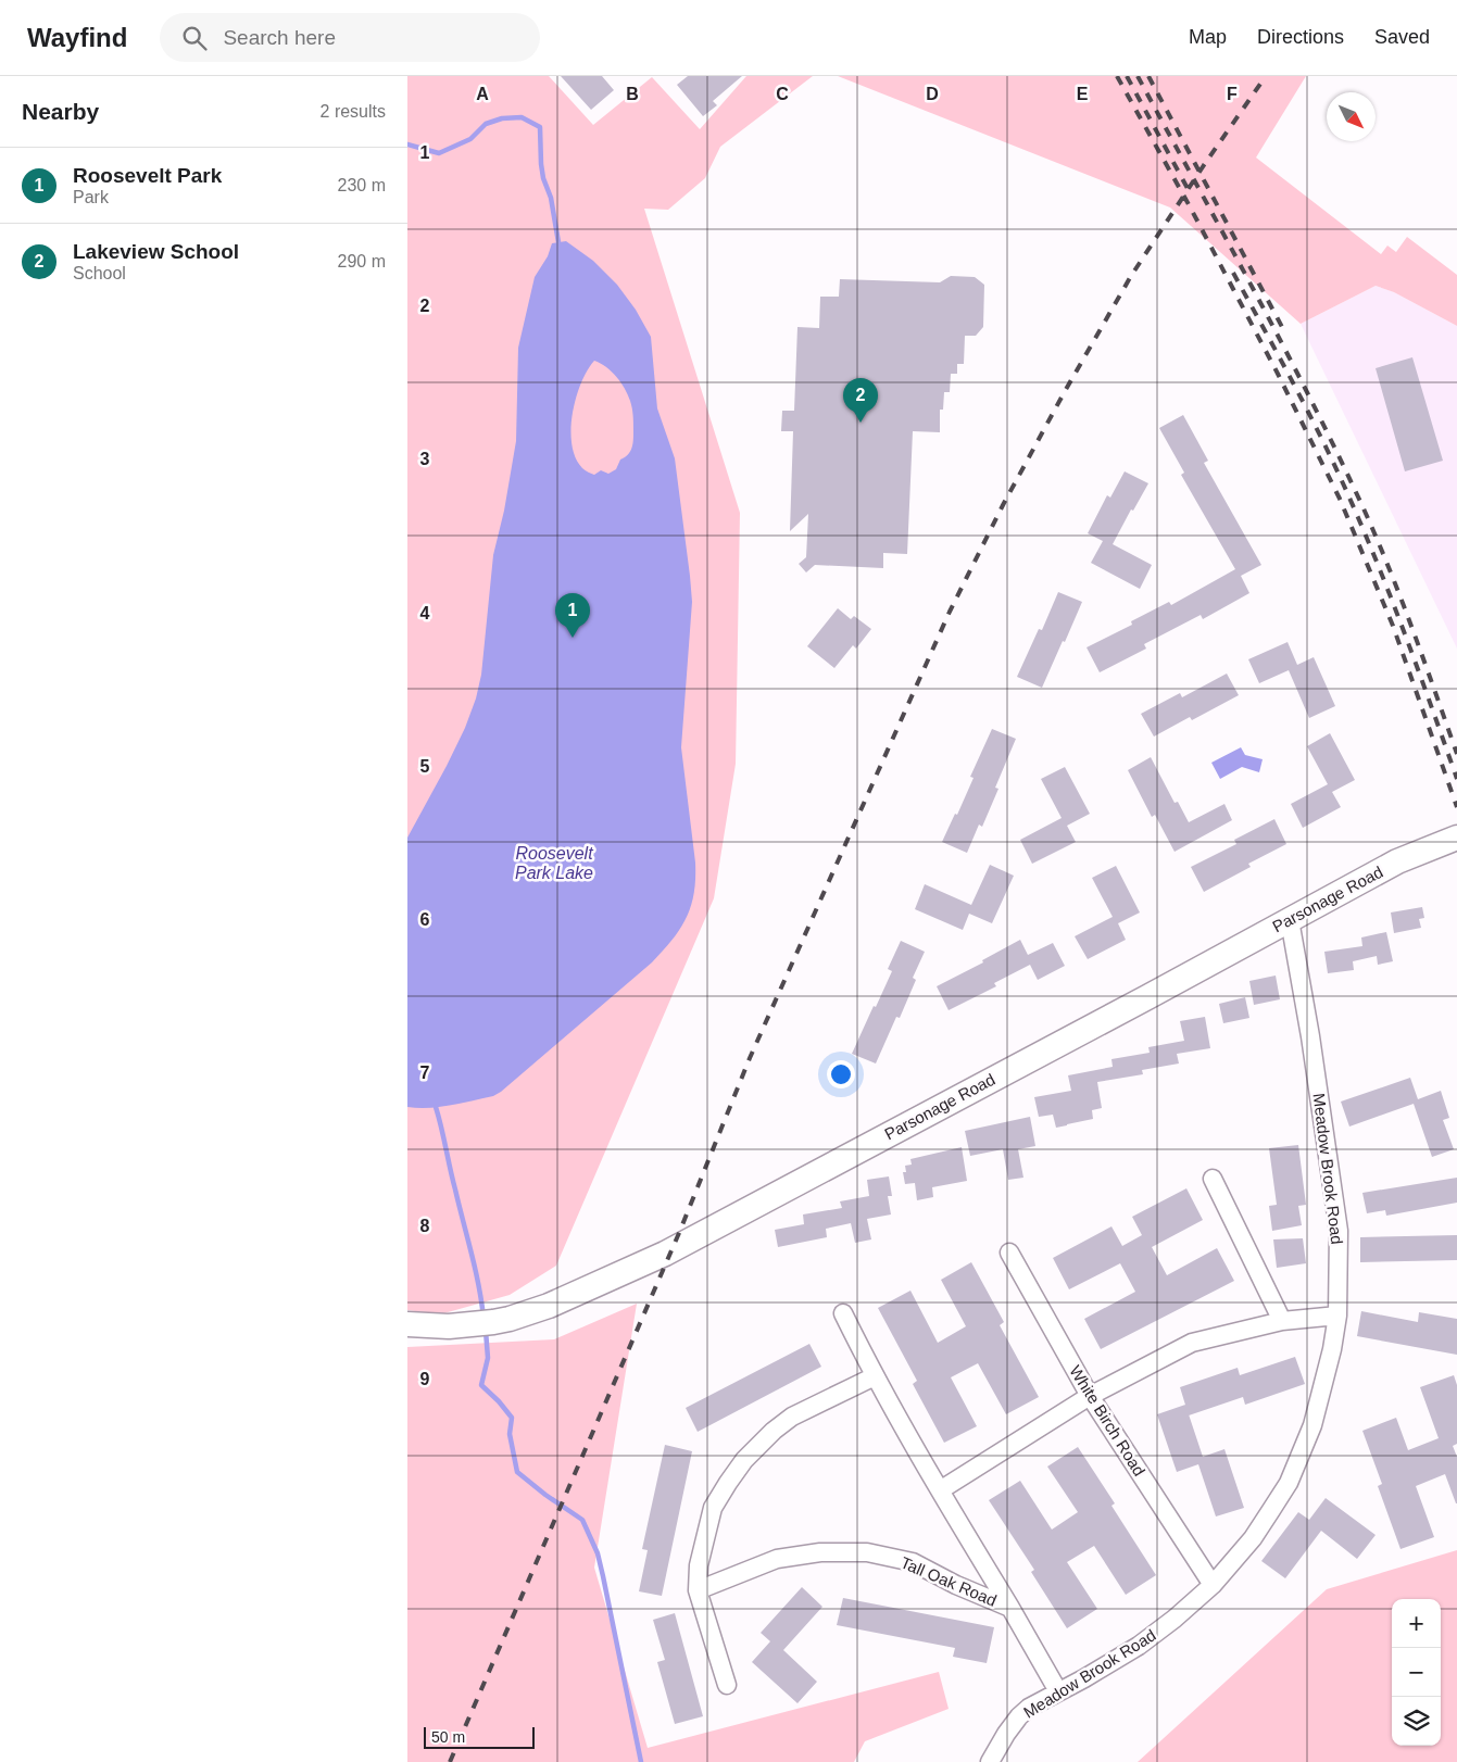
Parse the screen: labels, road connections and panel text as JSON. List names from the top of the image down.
{
  "streets": {
    "street": [
      "Parsonage Road",
      "Meadow Brook Road",
      "White Birch Road",
      "Tall Oak Road"
    ]
  },
  "crossings": [
    ["Parsonage Road", "Meadow Brook Road"],
    ["Meadow Brook Road", "White Birch Road"],
    ["Meadow Brook Road", "Tall Oak Road"]
  ],
  "water": ["Roosevelt Park Lake"],
  "scale_bar": "50 m",
  "north": "bottom right",
  "page": {
    "header": "Wayfind",
    "search": "Search here",
    "nav": ["Map", "Directions", "Saved"],
    "heading": ["Nearby", "2 results"],
    "list": [
      {
        "mark": "1",
        "name": "Roosevelt Park",
        "note": "Park",
        "value": "230 m"
      },
      {
        "mark": "2",
        "name": "Lakeview School",
        "note": "School",
        "value": "290 m"
      }
    ],
    "pins": ["2", "1"],
    "map_buttons": ["+", "−"],
    "scale": "50 m"
  },
  "grid": {
    "columns": [
      "A",
      "B",
      "C",
      "D",
      "E",
      "F"
    ],
    "rows": [
      "1",
      "2",
      "3",
      "4",
      "5",
      "6",
      "7",
      "8",
      "9"
    ]
  }
}
